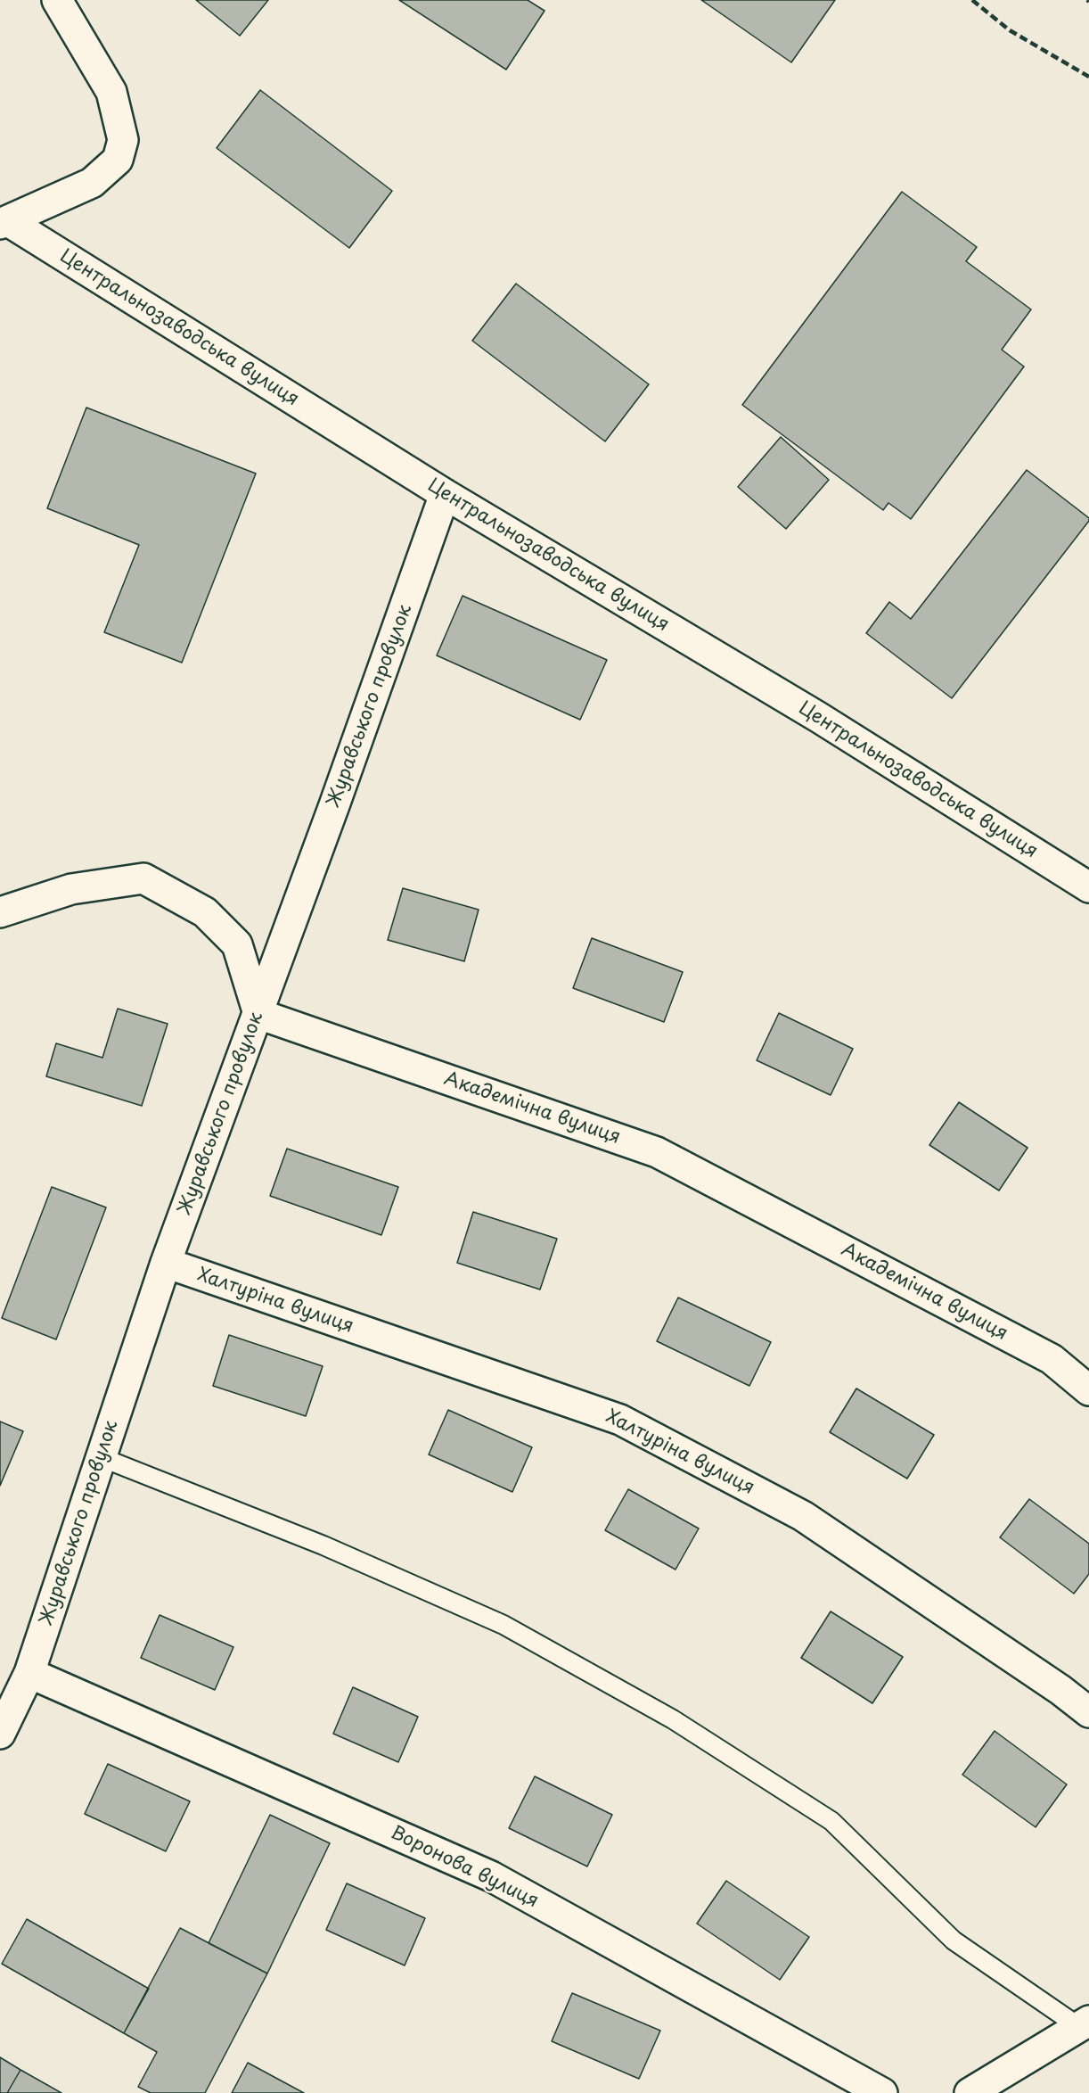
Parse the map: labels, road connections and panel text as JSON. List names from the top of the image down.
{
  "streets": {
    "street": [
      "Центральнозаводська вулиця",
      "Журавського провулок",
      "Академічна вулиця",
      "Халтуріна вулиця",
      "Воронова вулиця"
    ]
  },
  "crossings": [
    ["Центральнозаводська вулиця", "Журавського провулок"],
    ["Журавського провулок", "Академічна вулиця"],
    ["Журавського провулок", "Халтуріна вулиця"],
    ["Журавського провулок", "Воронова вулиця"]
  ]
}
